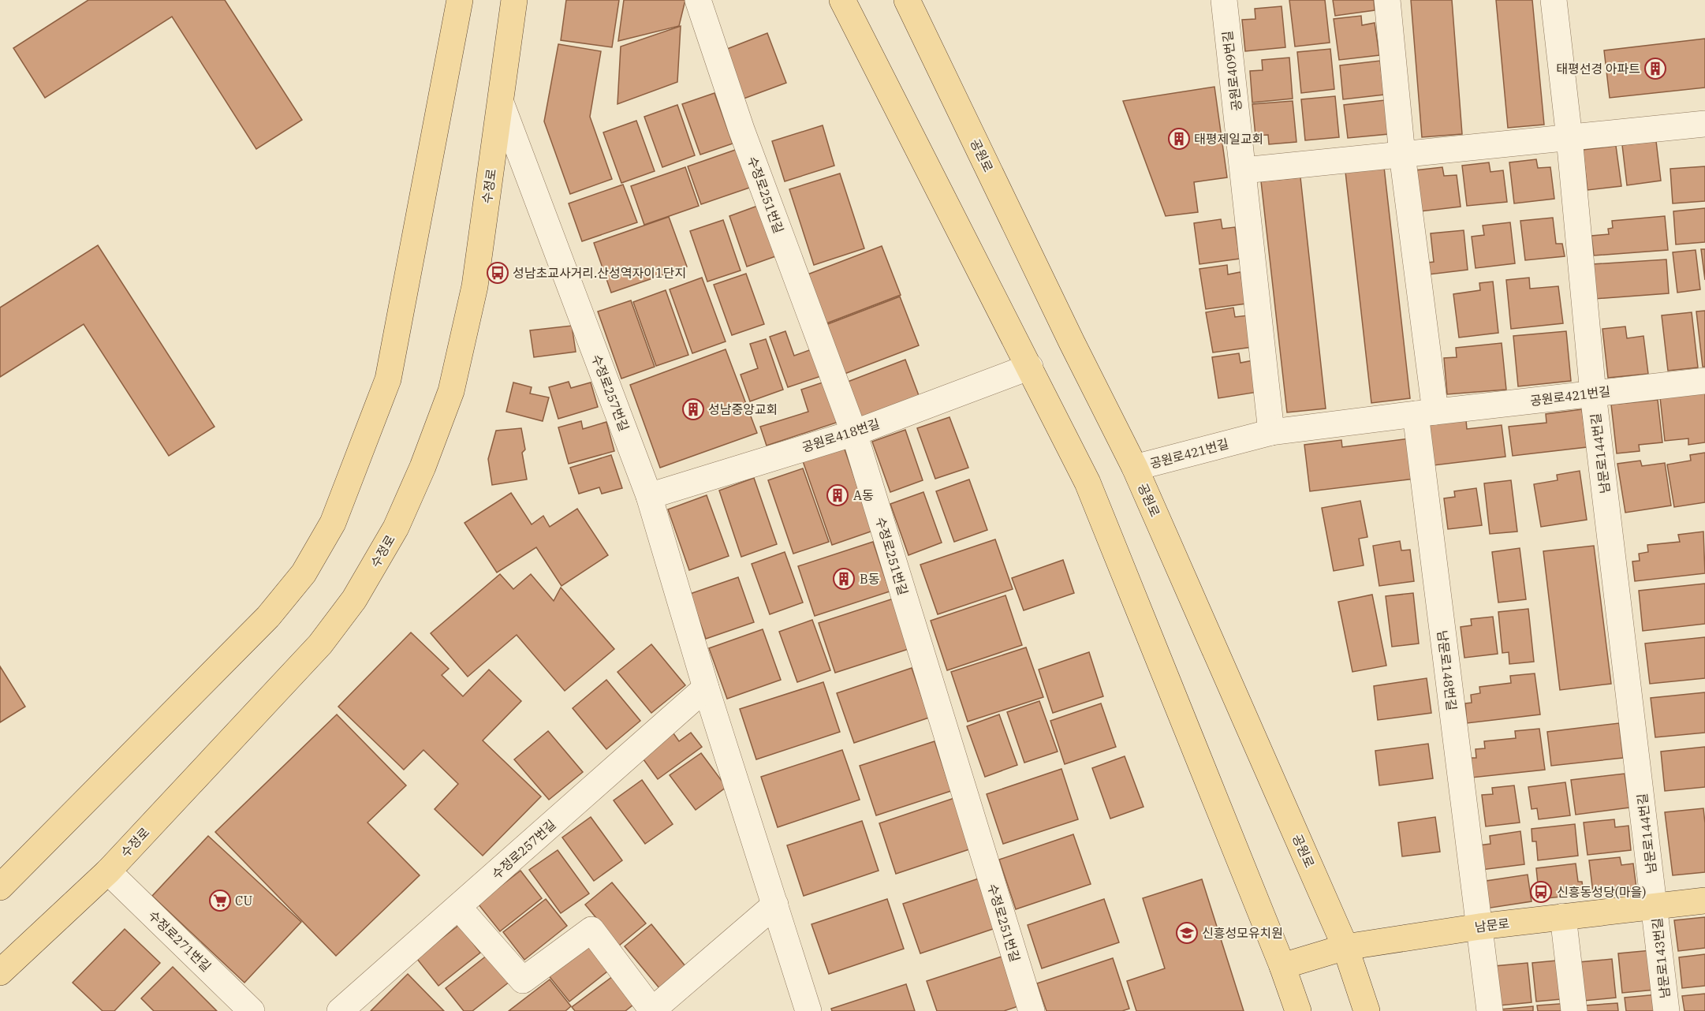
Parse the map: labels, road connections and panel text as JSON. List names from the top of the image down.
{
  "streets": {
    "main road": ["공원로", "수정로", "남문로"],
    "street": [
      "공원로409번길",
      "수정로251번길",
      "수정로257번길",
      "공원로421번길",
      "공원로418번길",
      "남문로144번길",
      "남문로148번길",
      "수정로271번길",
      "남문로143번길"
    ]
  },
  "crossings": [
    ["공원로", "공원로421번길"],
    ["공원로", "남문로"],
    ["수정로", "수정로257번길"],
    ["수정로", "수정로271번길"],
    ["수정로251번길", "공원로418번길"],
    ["수정로257번길", "공원로418번길"],
    ["공원로421번길", "남문로144번길"],
    ["공원로421번길", "남문로148번길"],
    ["남문로144번길", "남문로"],
    ["남문로144번길", "남문로143번길"],
    ["남문로148번길", "남문로"],
    ["남문로", "남문로143번길"]
  ],
  "places": {
    "building": [
      "태평선경 아파트",
      "태평제일교회",
      "성남중앙교회",
      "A동",
      "B동"
    ],
    "bus stop": ["성남초교사거리.산성역자이1단지", "신흥동성당(마을)"],
    "supermarket": ["CU"],
    "school or university": ["신흥성모유치원"]
  }
}
